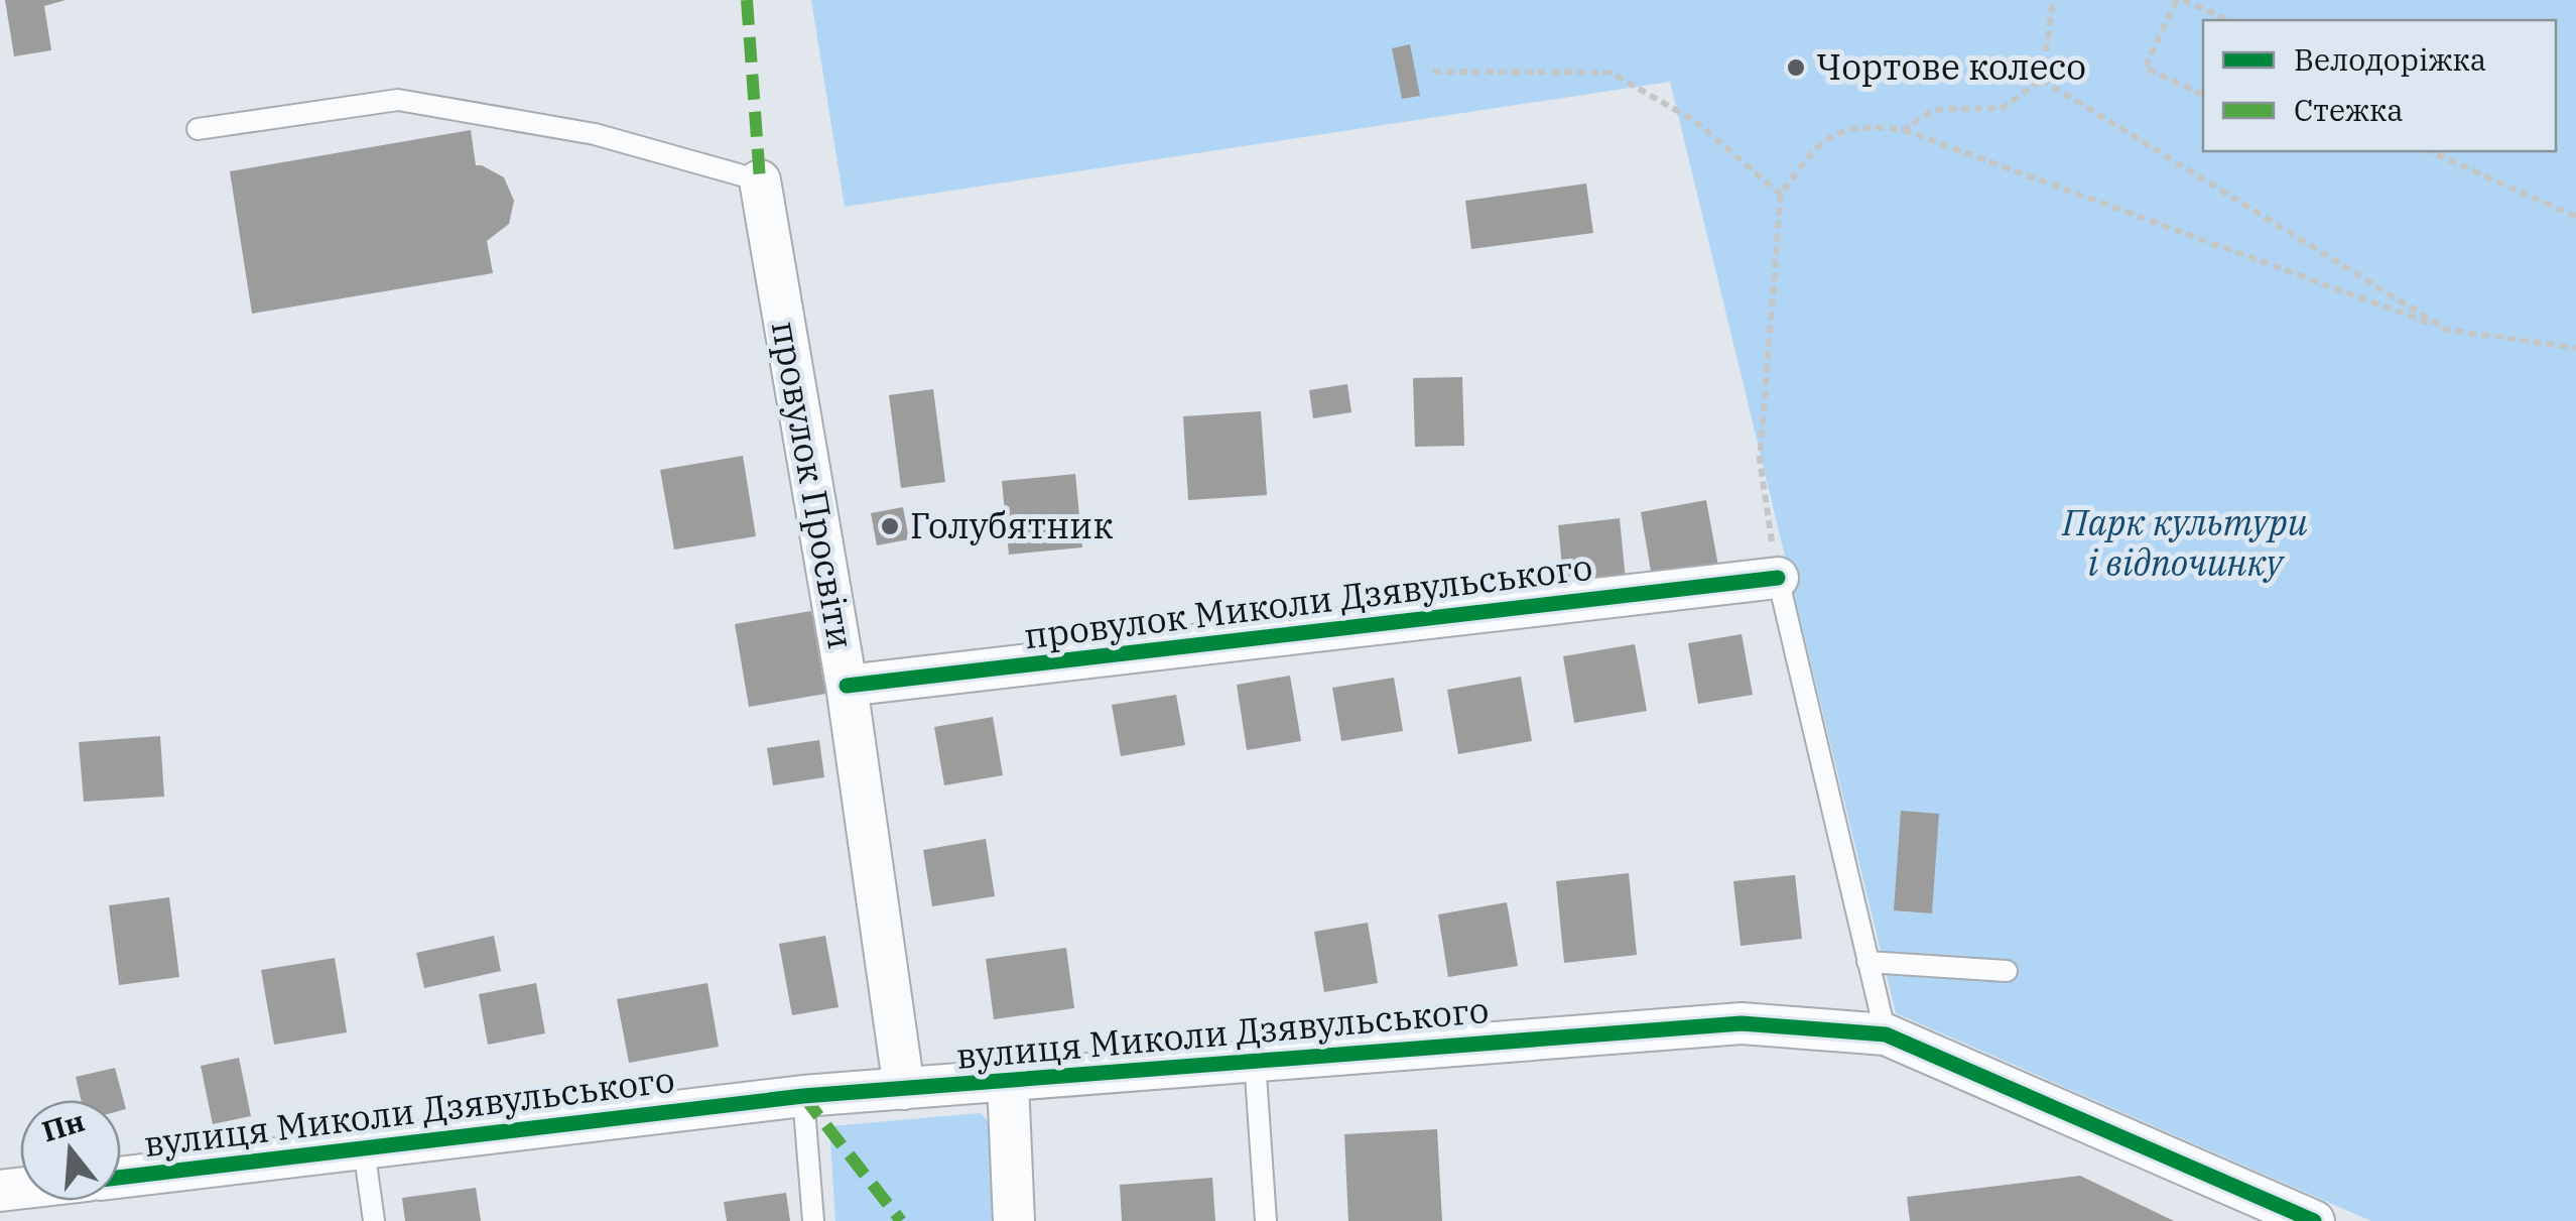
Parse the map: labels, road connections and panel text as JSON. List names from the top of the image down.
{
  "streets": {
    "street": ["провулок Просвіти", "провулок Миколи Дзявульського", "вулиця Миколи Дзявульського"]
  },
  "crossings": [
    ["провулок Просвіти", "провулок Миколи Дзявульського"],
    ["провулок Просвіти", "вулиця Миколи Дзявульського"]
  ],
  "parks": ["Парк культури і відпочинку"],
  "places": ["Чортове колесо", "Голубятник"],
  "legend": ["Велодоріжка", "Стежка"],
  "north": "top"
}
